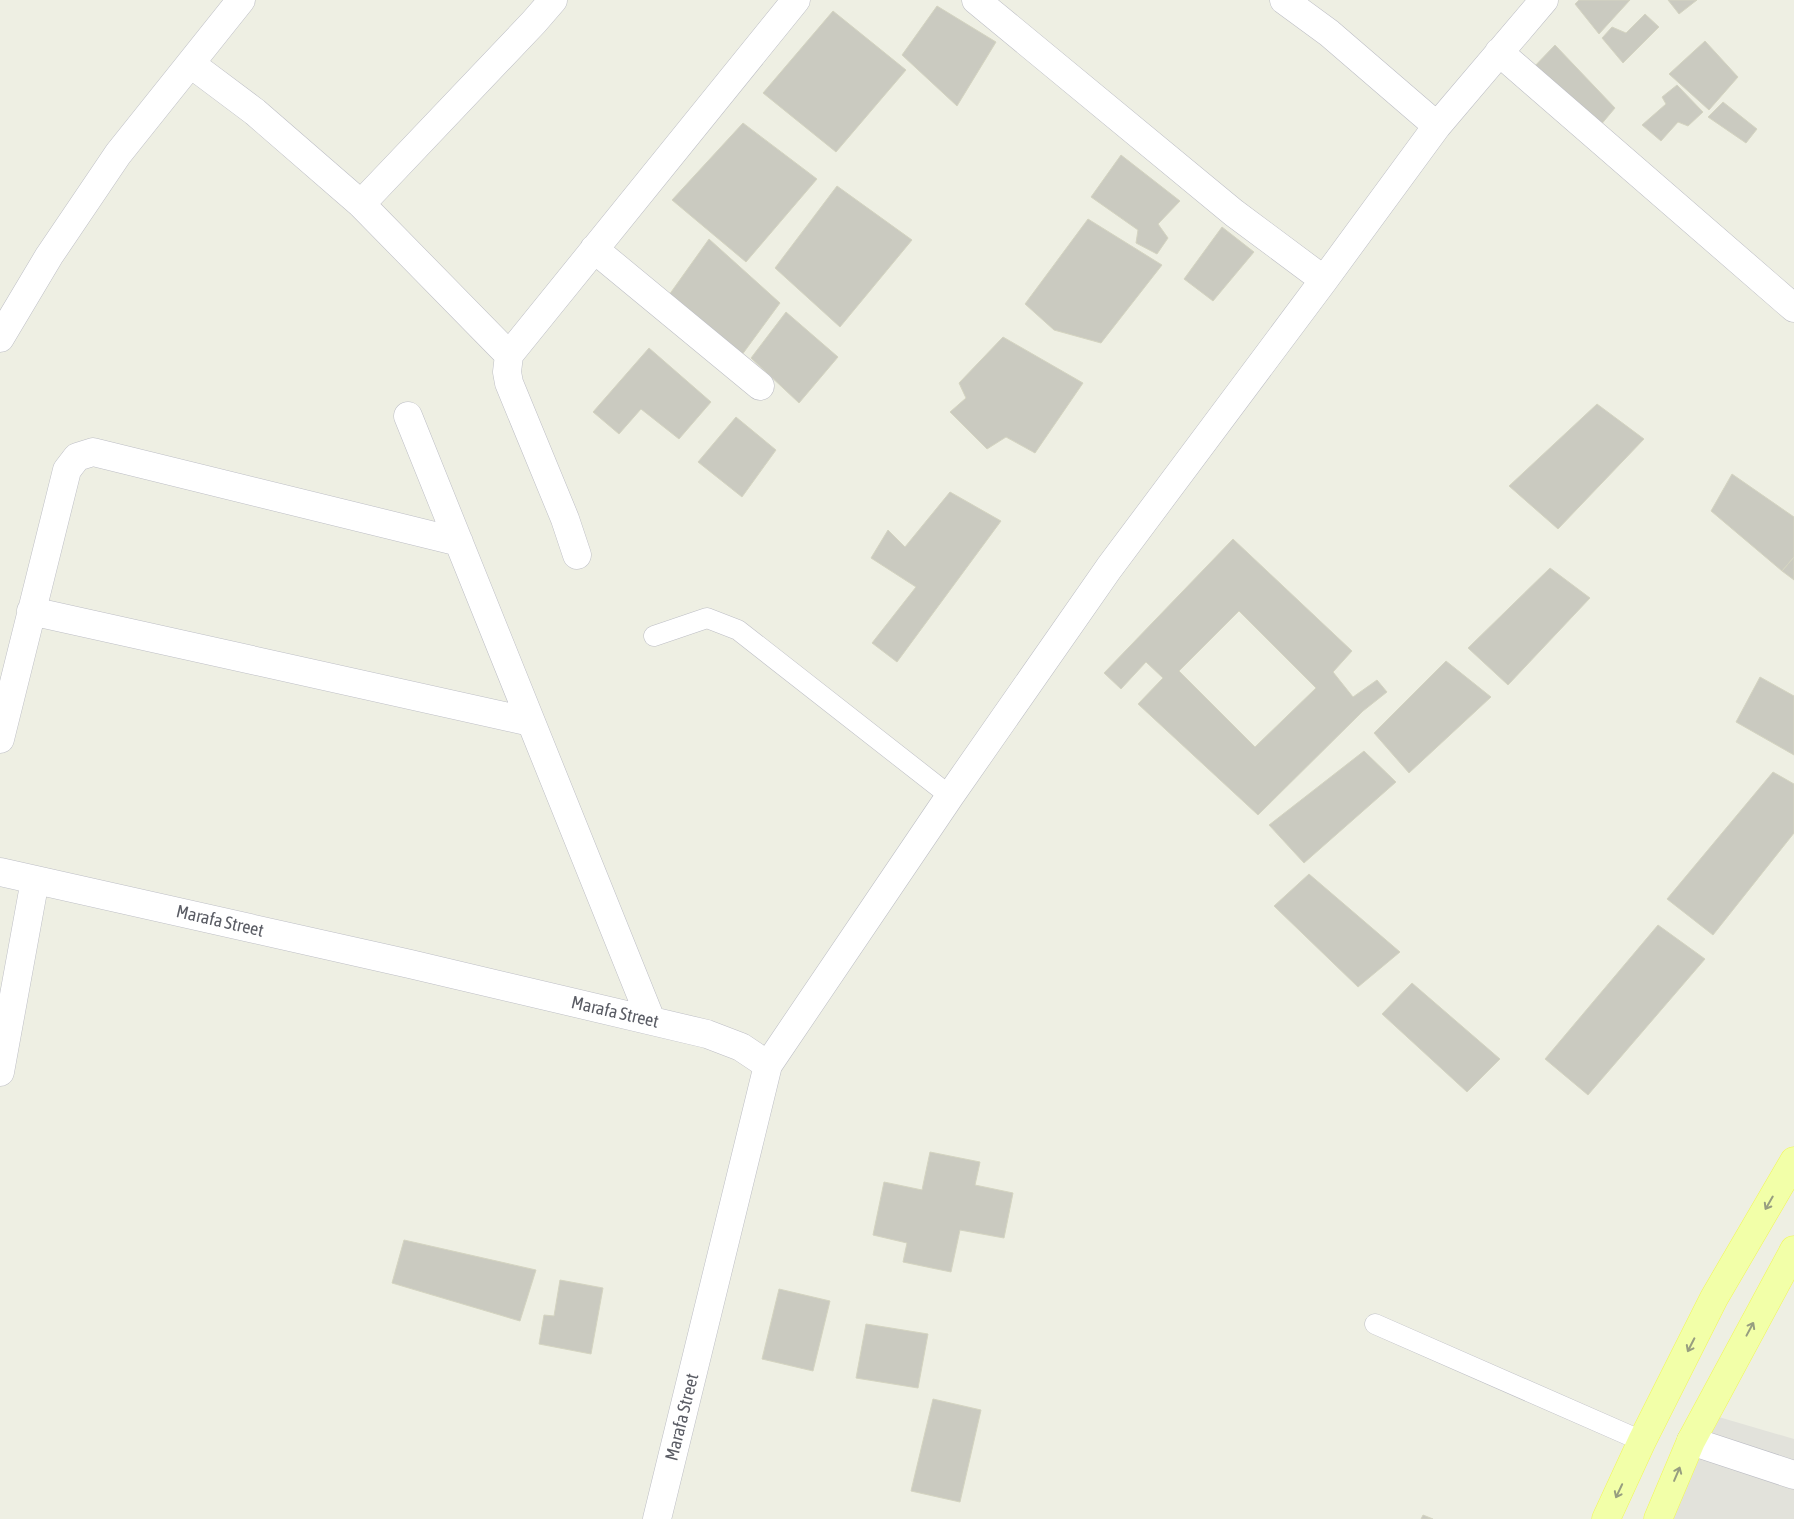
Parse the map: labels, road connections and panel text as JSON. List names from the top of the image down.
{
  "streets": {
    "street": ["Marafa Street"]
  }
}
